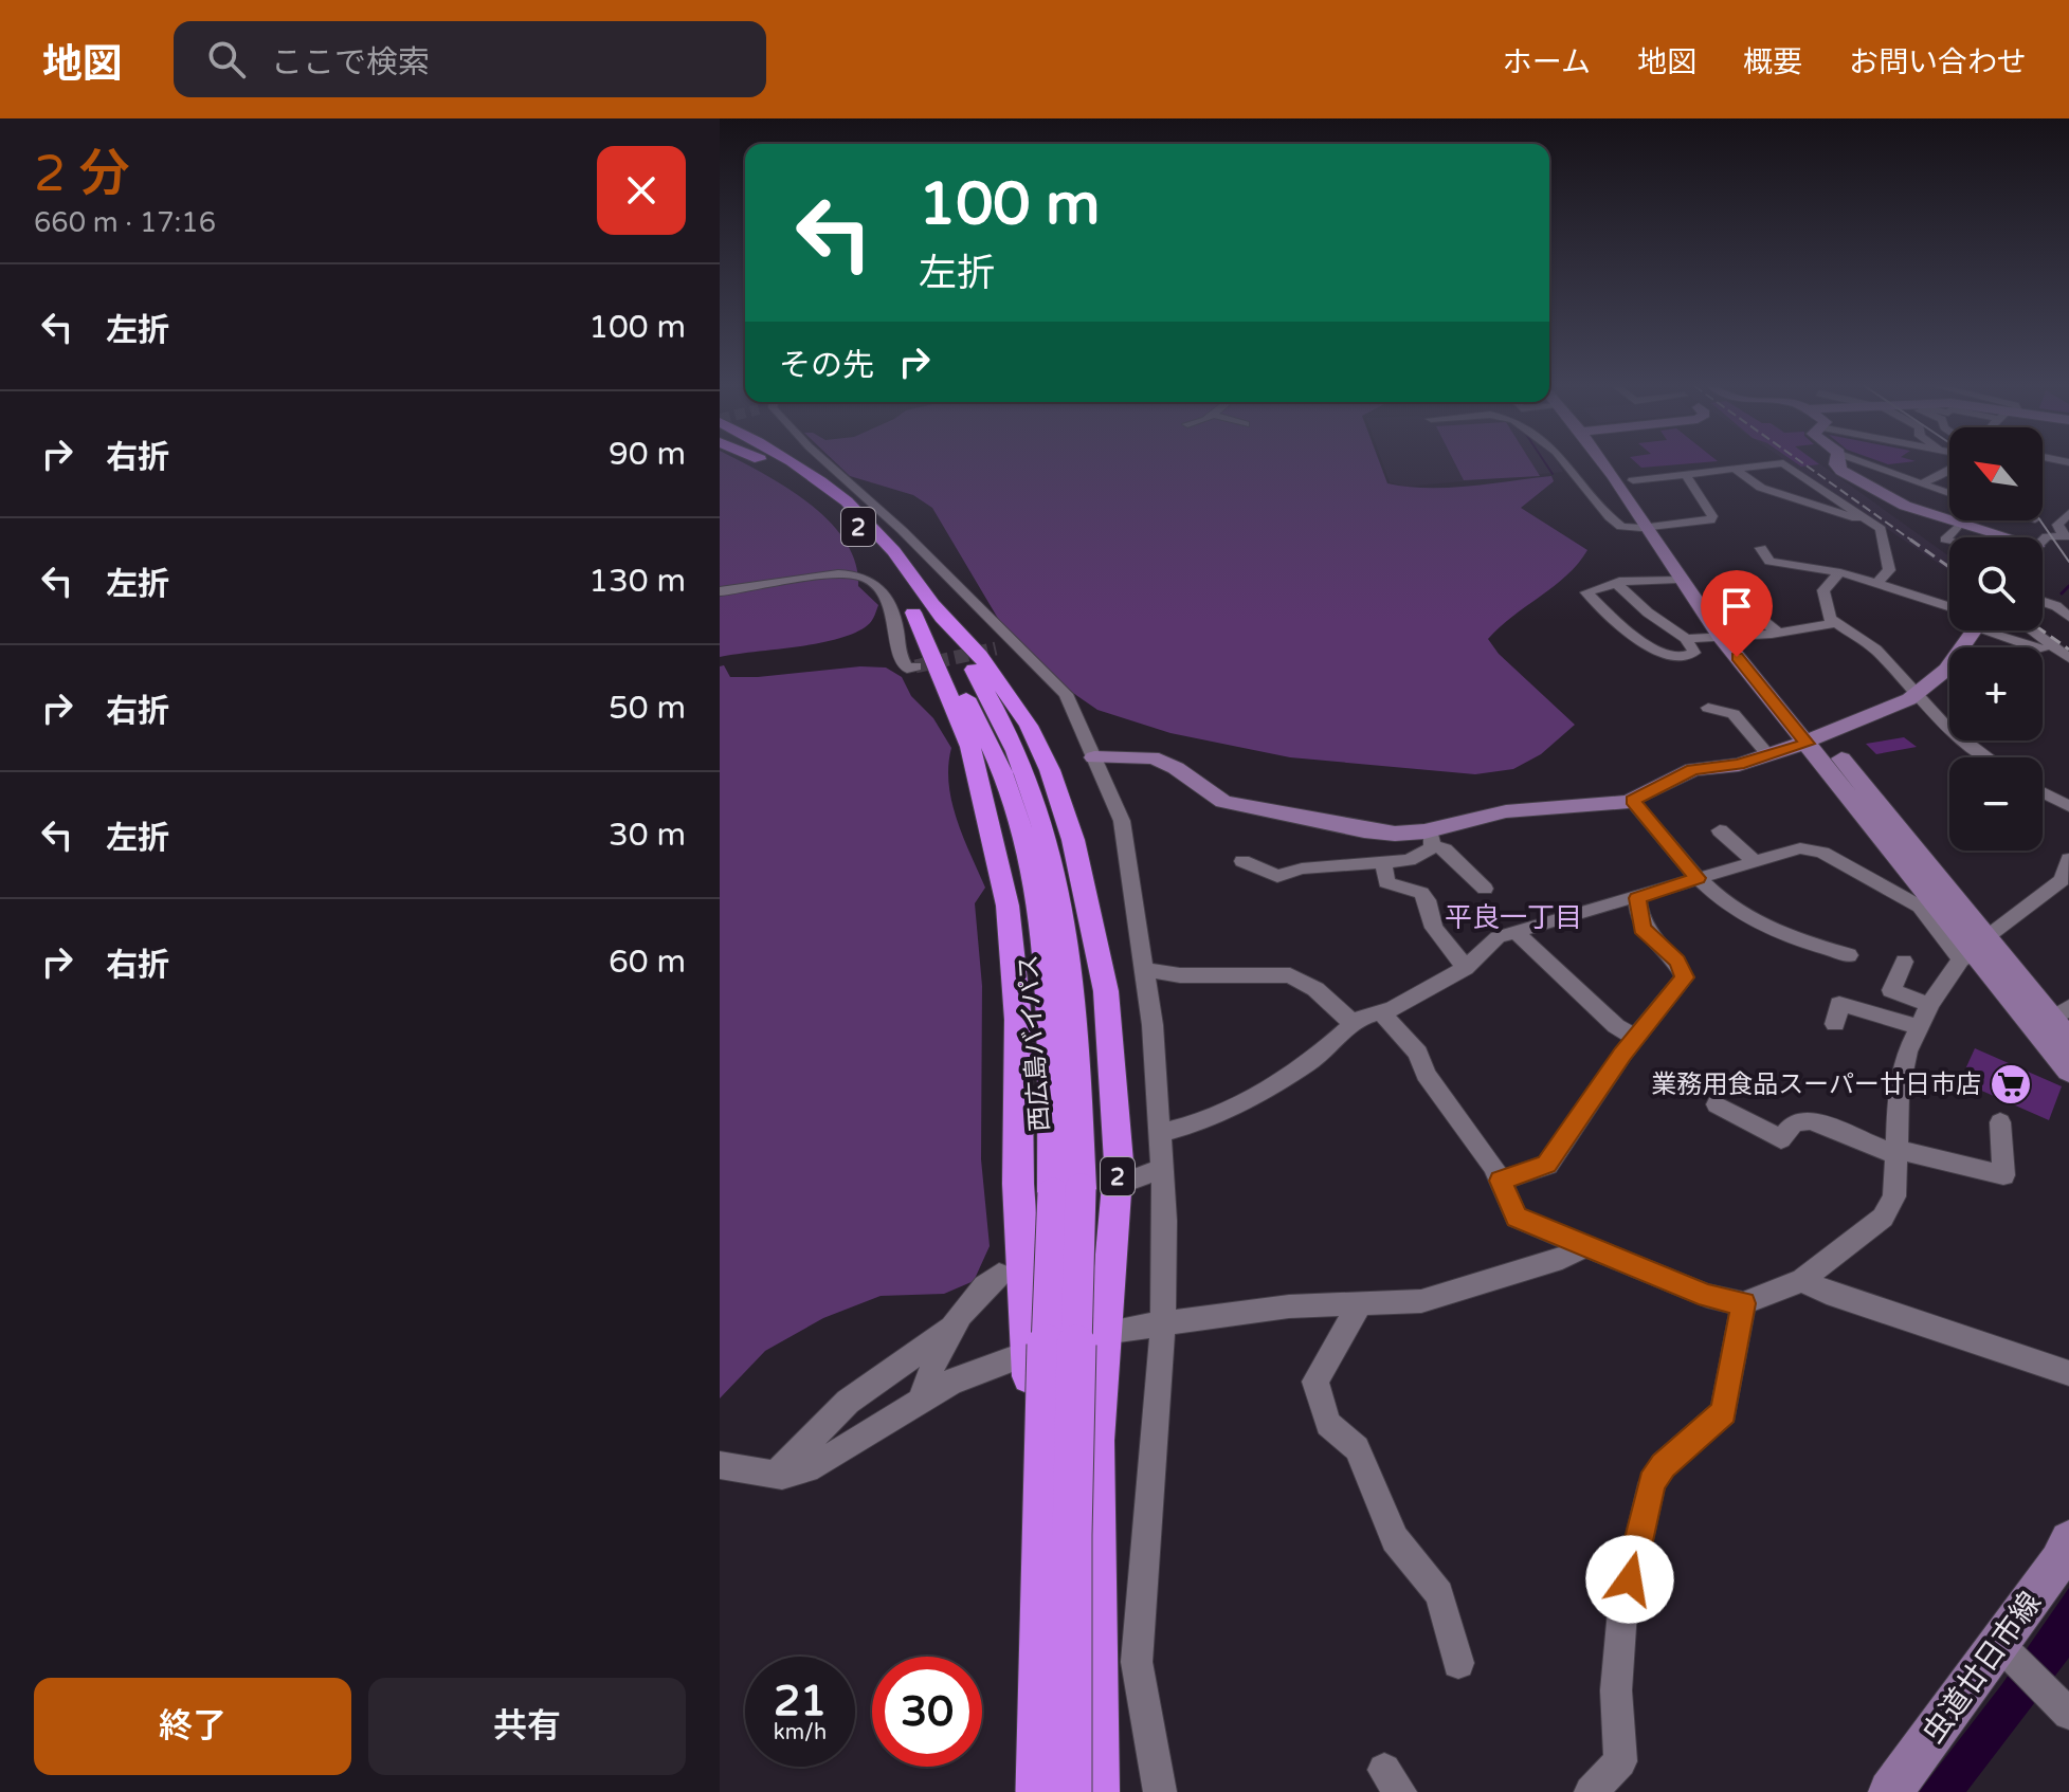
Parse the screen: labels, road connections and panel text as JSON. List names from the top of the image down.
{
  "streets": {
    "highway": ["2", "西広島バイパス"],
    "street": ["虫道廿日市線"]
  },
  "crossings": [
    ["2", "西広島バイパス"]
  ],
  "districts": ["平良一丁目"],
  "places": {
    "supermarket": ["業務用食品スーパー廿日市店"]
  },
  "north": "top left",
  "page": {
    "header": "地図",
    "search": "ここで検索",
    "nav": [
      "ホーム",
      "地図",
      "概要",
      "お問い合わせ"
    ],
    "heading": ["2 分", "660 m · 17:16"],
    "turn": ["100 m", "左折"],
    "list": [
      {
        "name": "左折",
        "value": "100 m"
      },
      {
        "name": "右折",
        "value": "90 m"
      },
      {
        "name": "左折",
        "value": "130 m"
      },
      {
        "name": "右折",
        "value": "50 m"
      },
      {
        "name": "左折",
        "value": "30 m"
      },
      {
        "name": "右折",
        "value": "60 m"
      }
    ],
    "then": "その先",
    "map_buttons": ["+", "−"],
    "speed": "21 km/h",
    "limit": "30",
    "buttons": ["終了", "共有"]
  }
}
